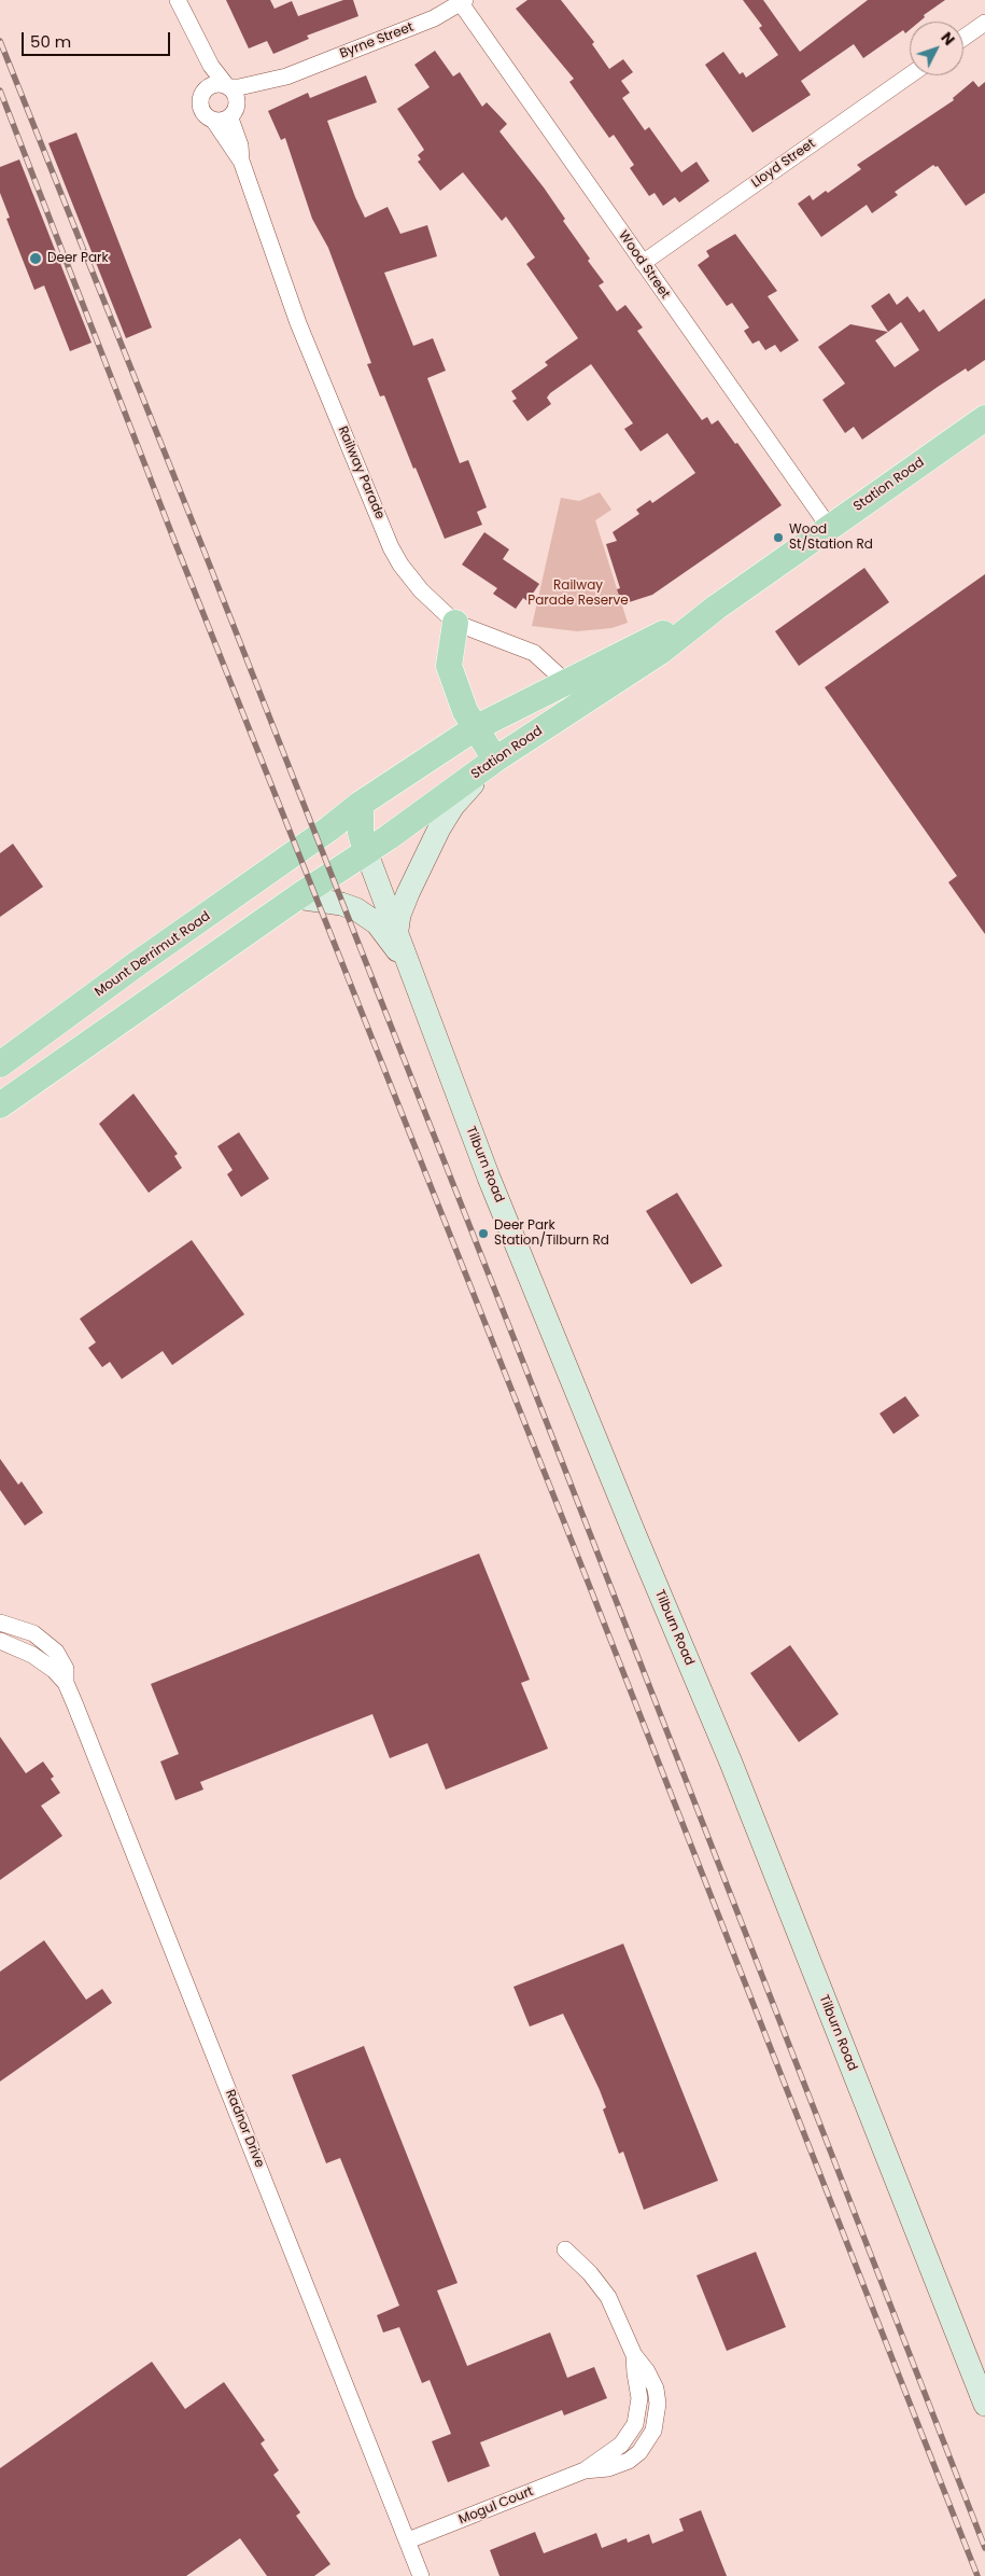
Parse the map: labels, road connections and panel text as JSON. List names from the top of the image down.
{
  "streets": {
    "main road": ["Station Road", "Mount Derrimut Road"],
    "street": [
      "Byrne Street",
      "Lloyd Street",
      "Wood Street",
      "Railway Parade",
      "Tilburn Road",
      "Radnor Drive",
      "Mogul Court"
    ]
  },
  "crossings": [
    ["Byrne Street", "Wood Street"],
    ["Byrne Street", "Railway Parade"],
    ["Lloyd Street", "Wood Street"],
    ["Wood Street", "Station Road"],
    ["Railway Parade", "Station Road"],
    ["Station Road", "Mount Derrimut Road"],
    ["Station Road", "Tilburn Road"],
    ["Radnor Drive", "Mogul Court"]
  ],
  "parks": ["Railway Parade Reserve"],
  "places": ["Deer Park", "Wood St/Station Rd", "Deer Park Station/Tilburn Rd"],
  "scale_bar": "50 m",
  "north": "top right"
}
